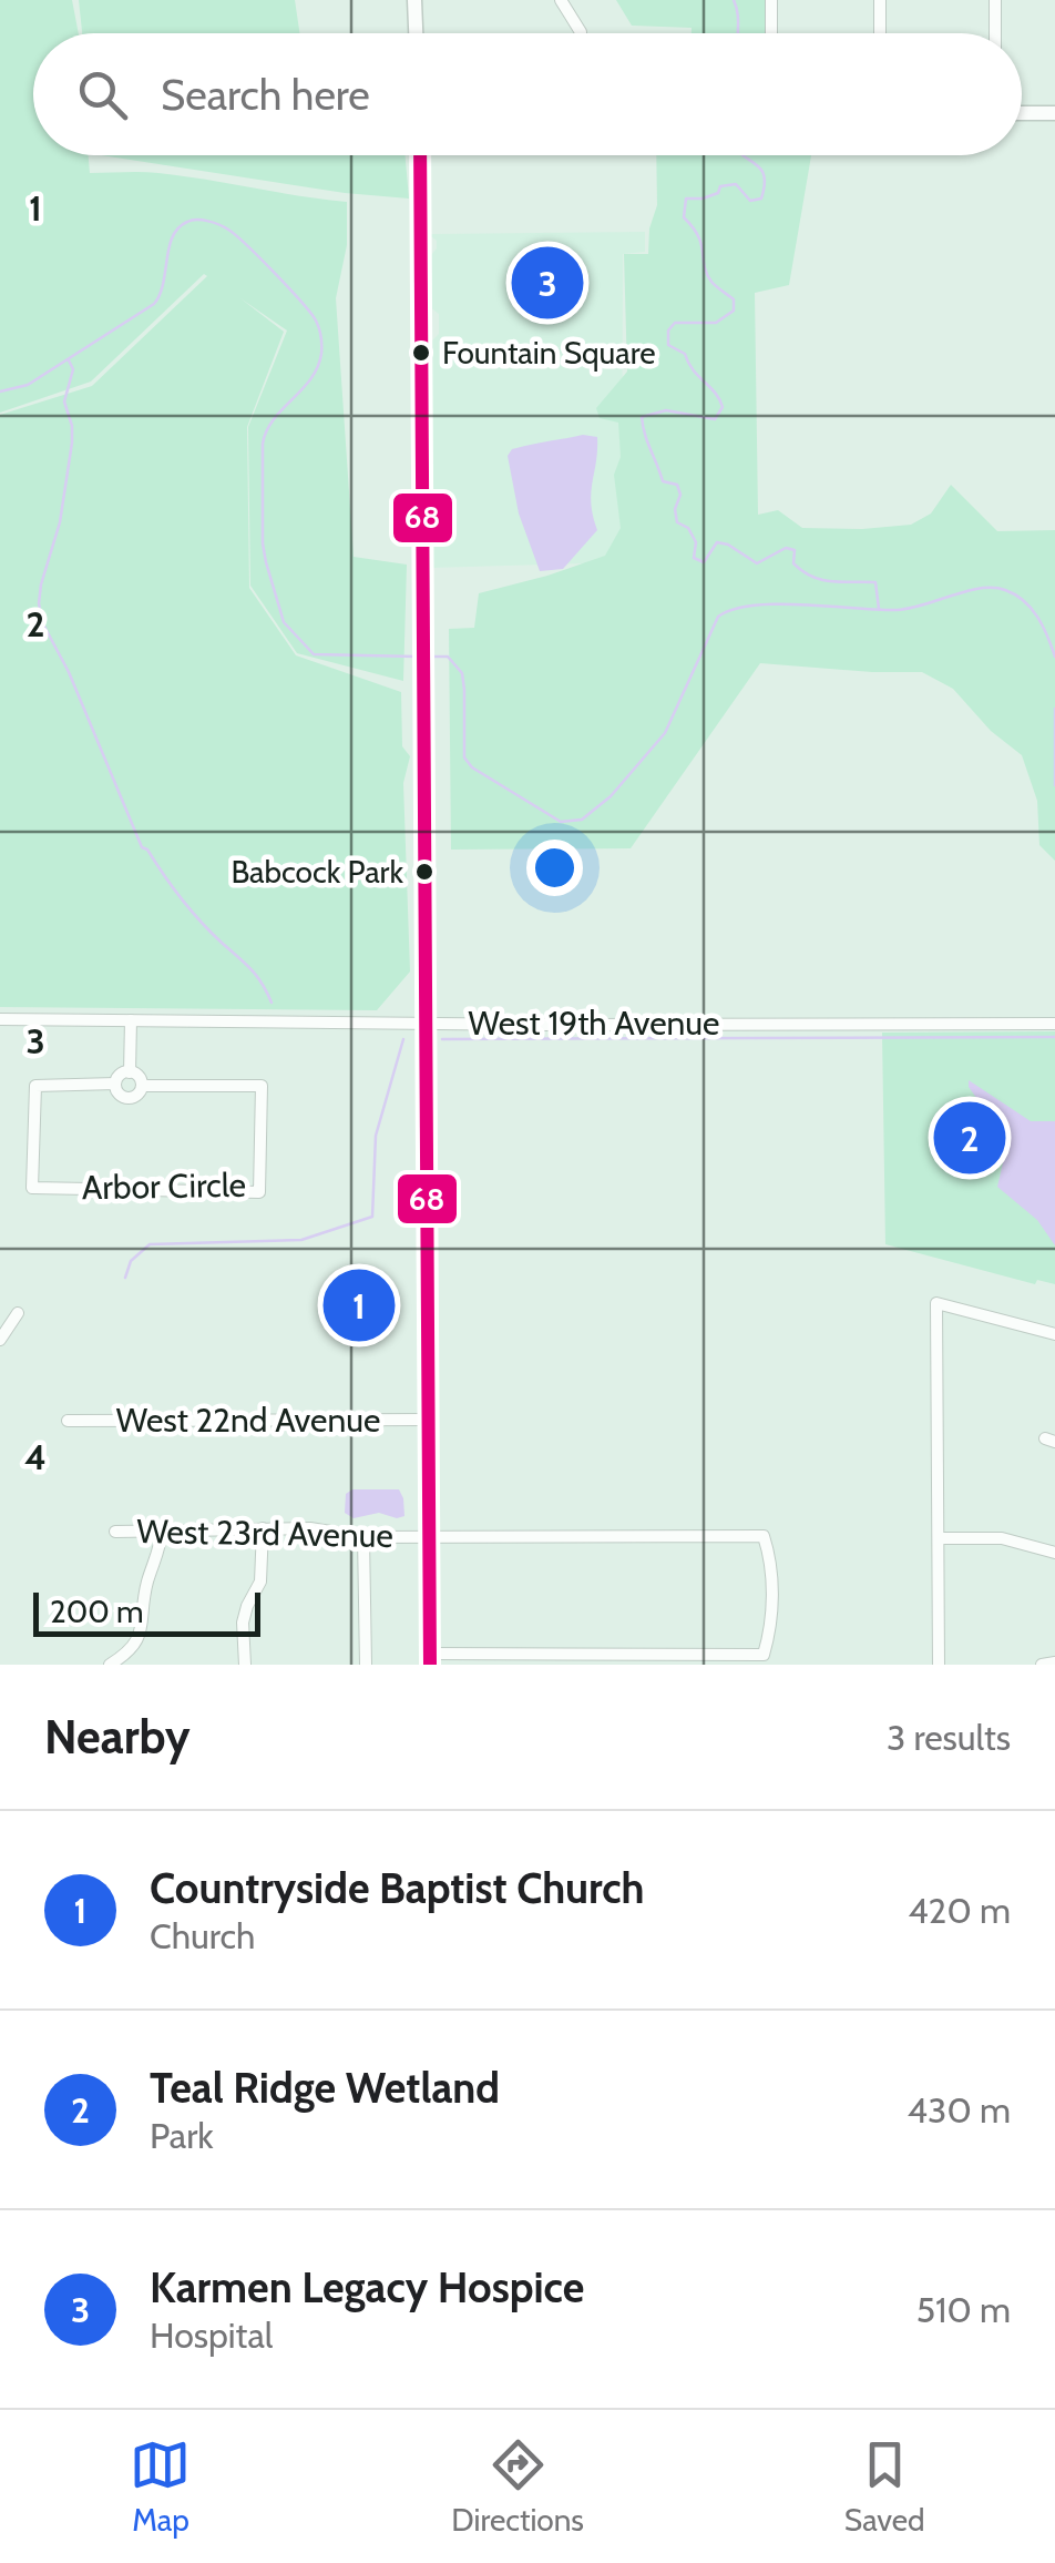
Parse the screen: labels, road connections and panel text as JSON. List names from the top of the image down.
{
  "streets": {
    "street": [
      "West 19th Avenue",
      "Arbor Circle",
      "West 22nd Avenue",
      "West 23rd Avenue"
    ]
  },
  "places": ["Fountain Square", "Babcock Park"],
  "lines": ["transit line 68"],
  "scale_bar": "200 m",
  "page": {
    "search": "Search here",
    "pins": ["3", "2", "1"],
    "scale": "200 m",
    "heading": ["Nearby", "3 results"],
    "list": [
      {
        "mark": "1",
        "name": "Countryside Baptist Church",
        "note": "Church",
        "value": "420 m"
      },
      {
        "mark": "2",
        "name": "Teal Ridge Wetland",
        "note": "Park",
        "value": "430 m"
      },
      {
        "mark": "3",
        "name": "Karmen Legacy Hospice",
        "note": "Hospital",
        "value": "510 m"
      }
    ],
    "nav": ["Map", "Directions", "Saved"]
  },
  "grid": {
    "rows": [
      "1",
      "2",
      "3",
      "4"
    ]
  }
}
